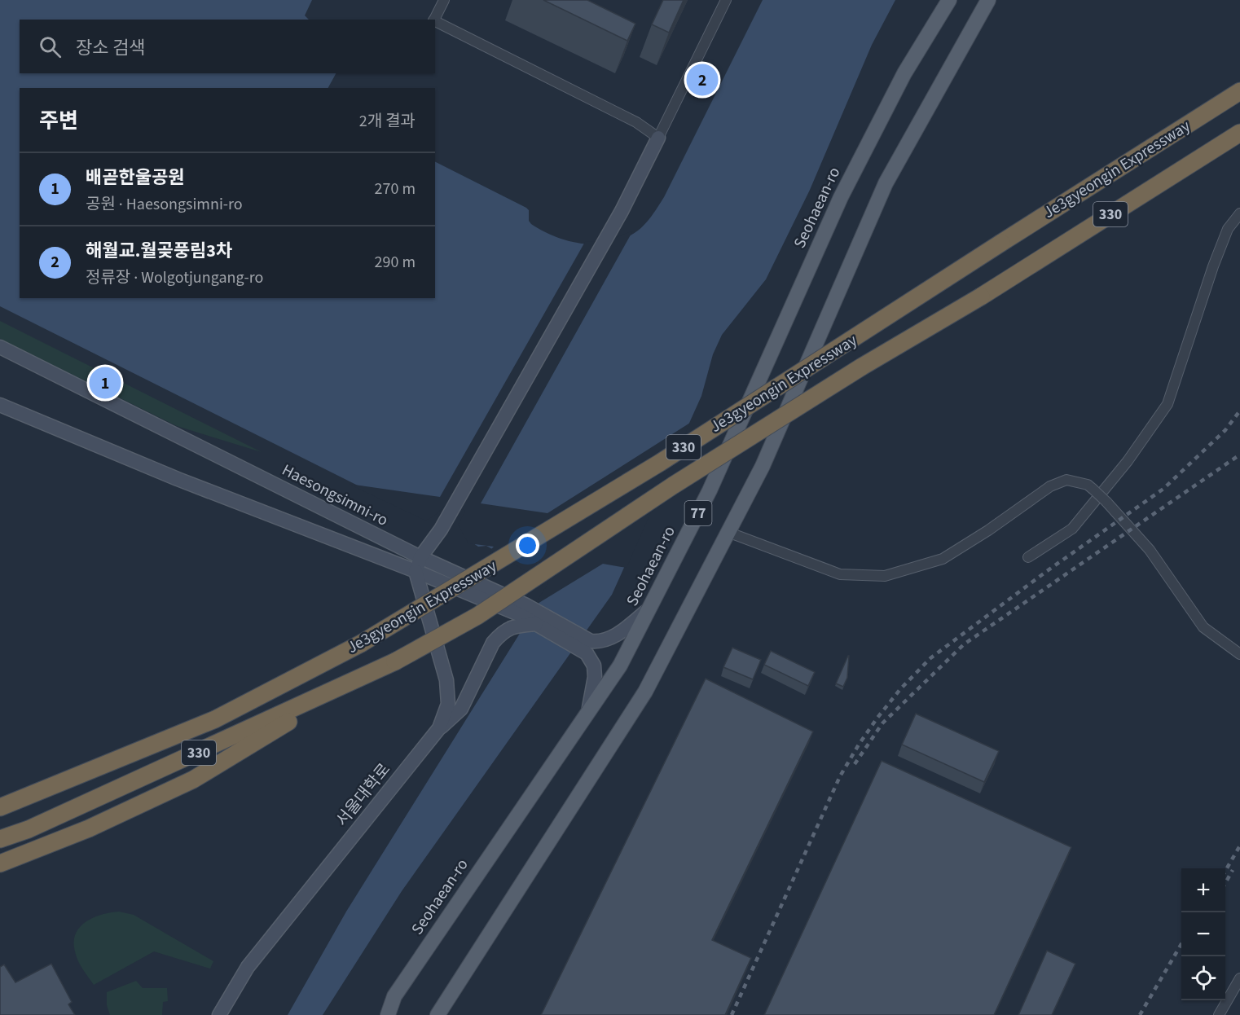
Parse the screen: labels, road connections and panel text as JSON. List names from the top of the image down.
{
  "streets": {
    "highway": ["Je3gyeongin Expressway", "330"],
    "main road": [
      "Seohaean-ro",
      "Haesongsimni-ro",
      "77",
      "서울대학로"
    ]
  },
  "crossings": [
    ["Seohaean-ro", "Haesongsimni-ro"]
  ],
  "page": {
    "search": "장소 검색",
    "pins": ["2", "1"],
    "heading": ["주변", "2개 결과"],
    "list": [
      {
        "mark": "1",
        "name": "배곧한울공원",
        "note": "공원 · Haesongsimni-ro",
        "value": "270 m"
      },
      {
        "mark": "2",
        "name": "해월교.월곶풍림3차",
        "note": "정류장 · Wolgotjungang-ro",
        "value": "290 m"
      }
    ],
    "map_buttons": ["+", "−"]
  }
}
